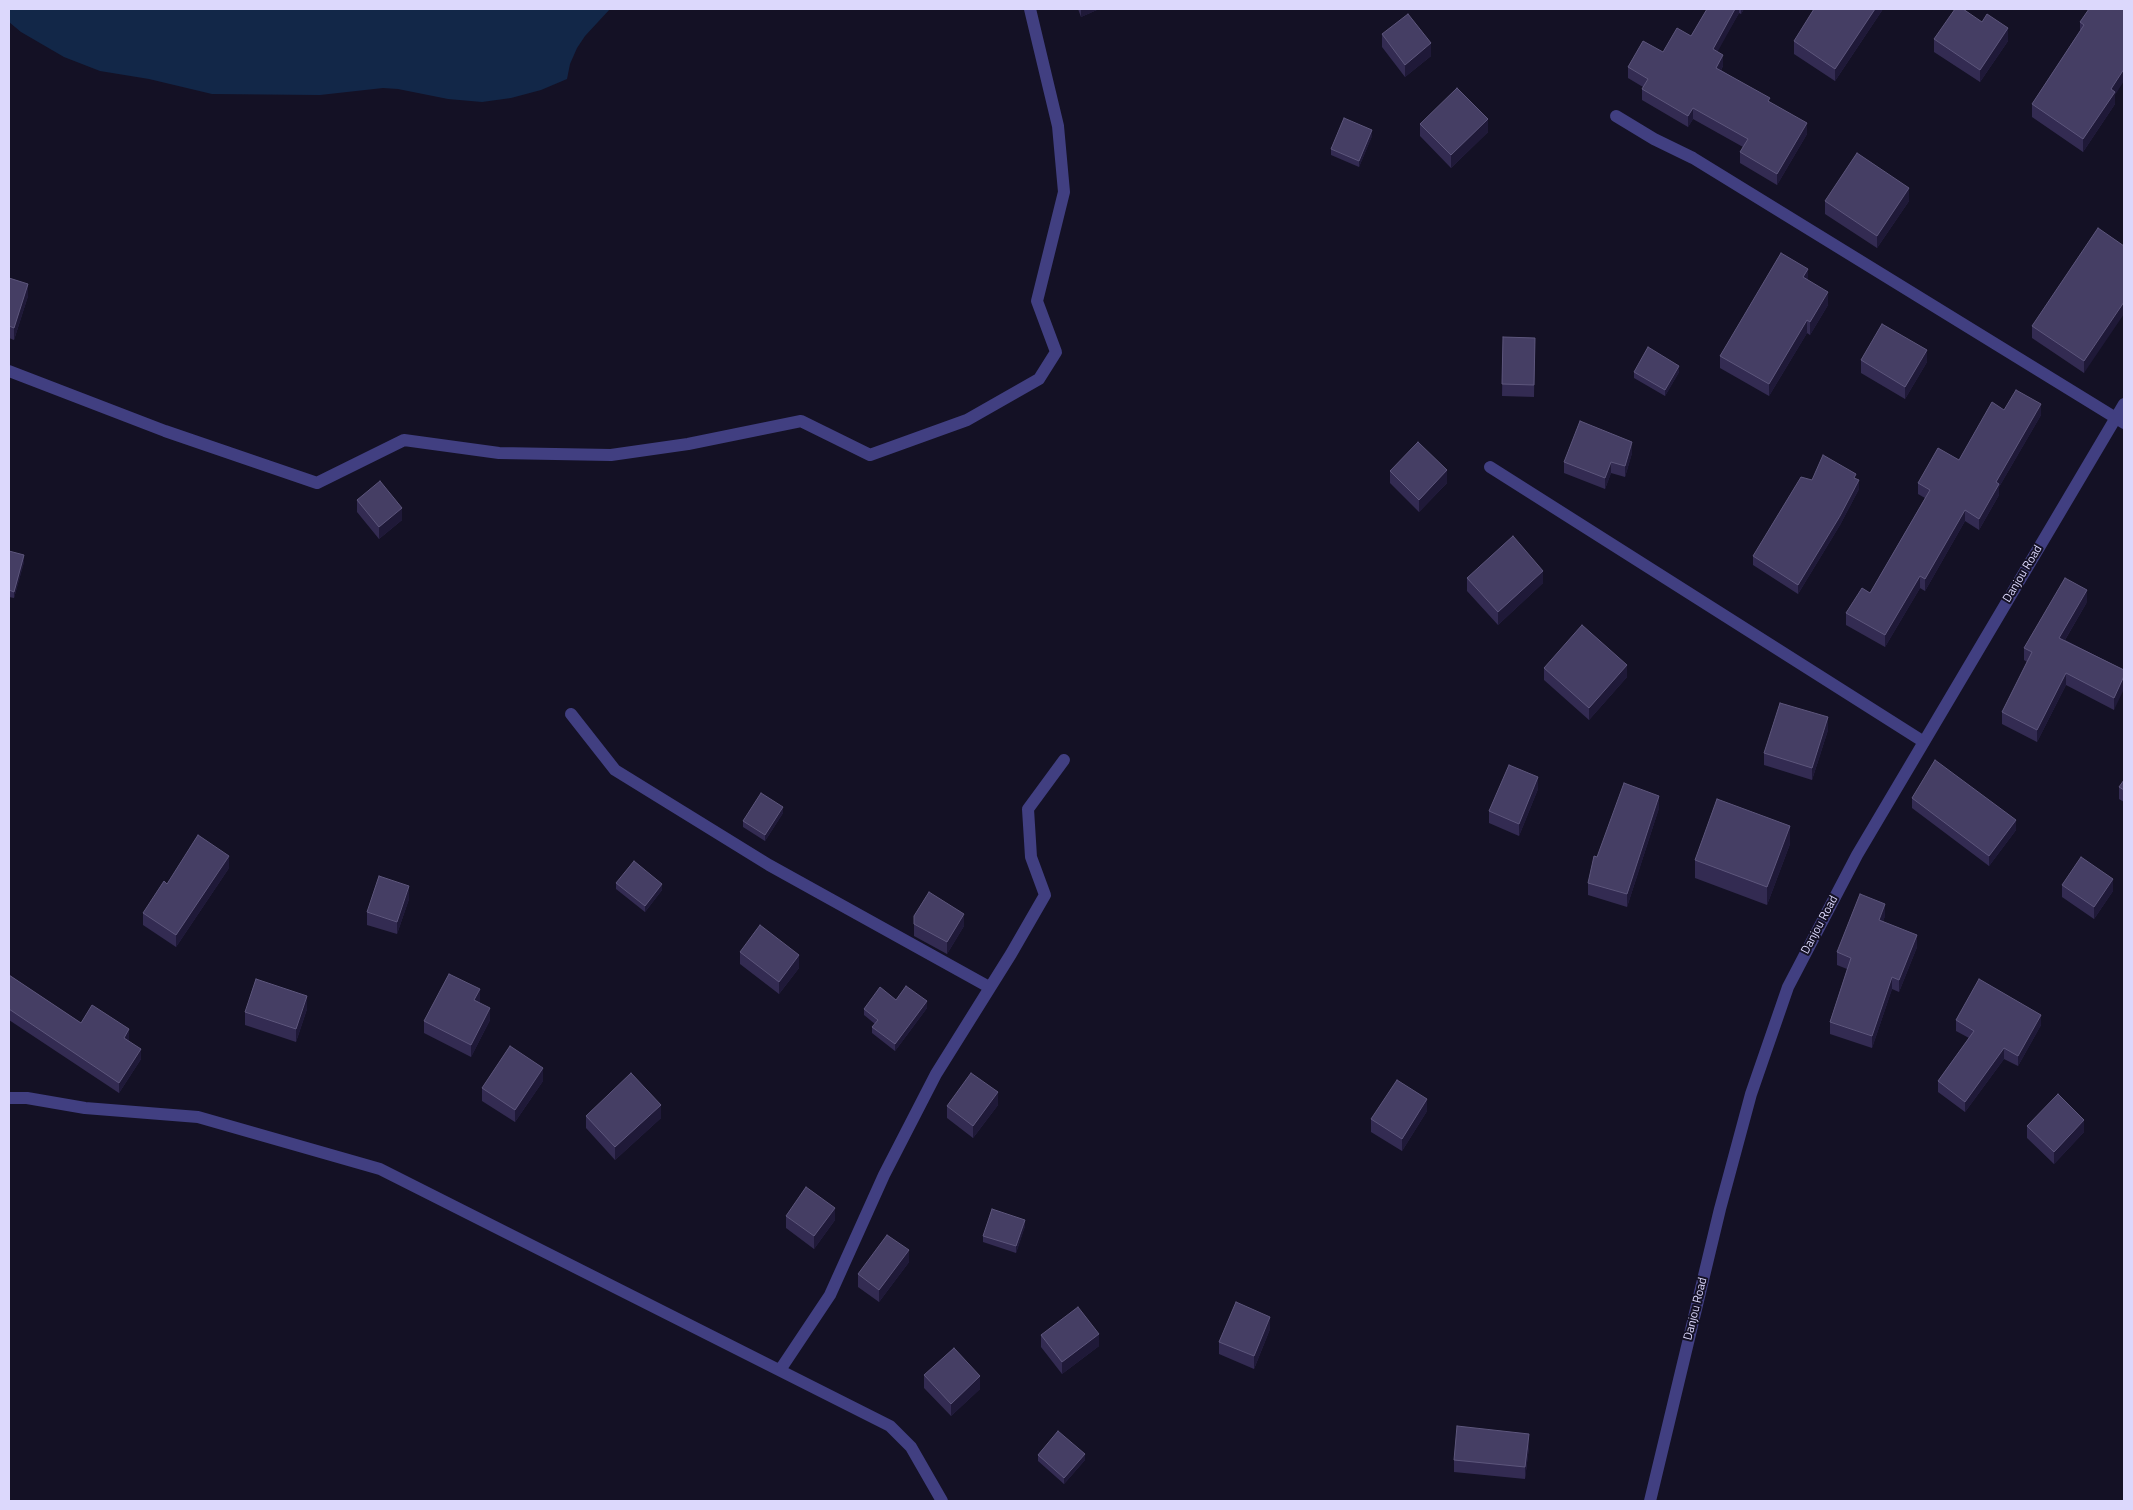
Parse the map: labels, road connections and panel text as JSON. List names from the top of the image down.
{
  "streets": {
    "street": ["Danjou Road"]
  }
}
